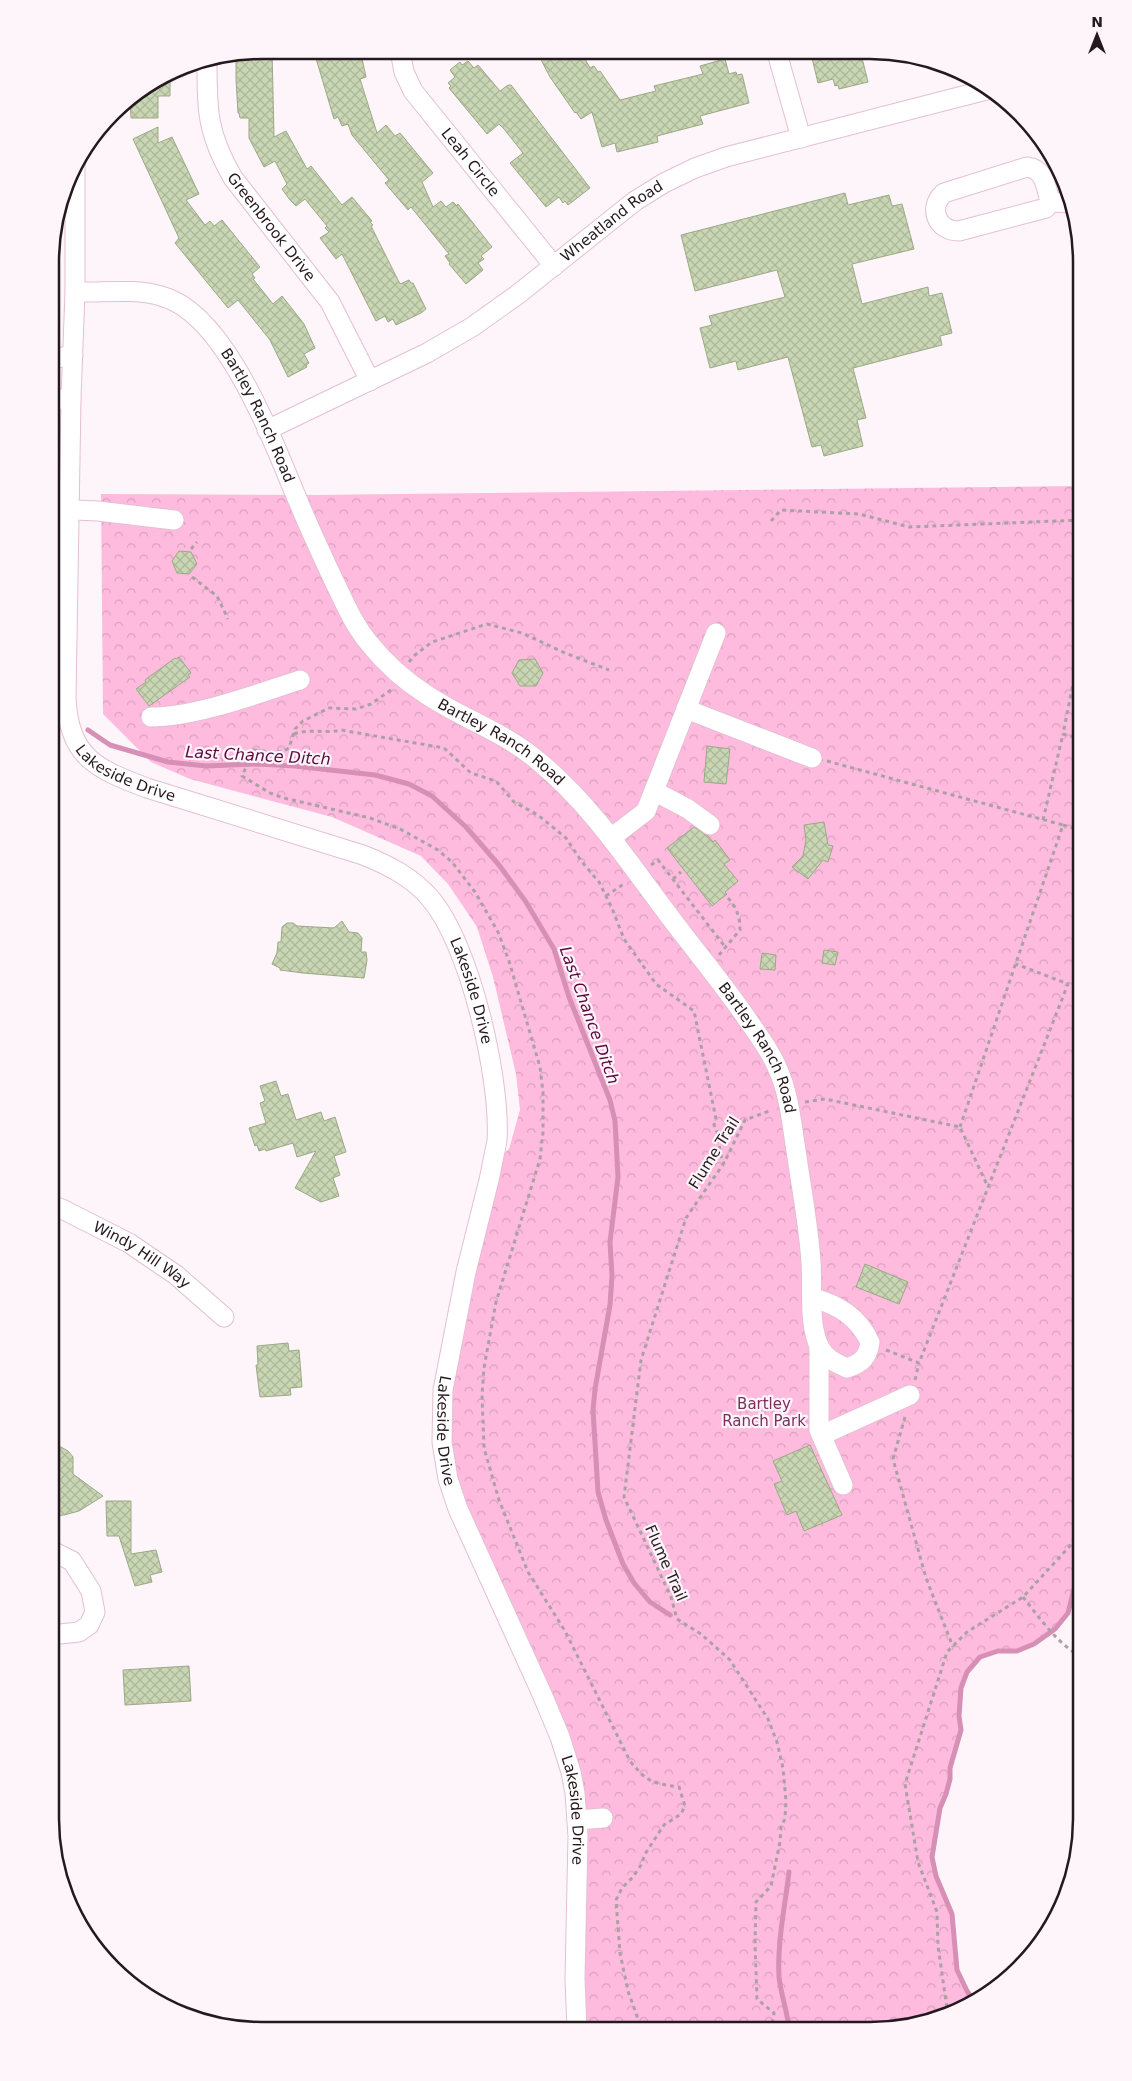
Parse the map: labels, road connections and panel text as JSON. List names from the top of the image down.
{
  "streets": {
    "street": [
      "Leah Circle",
      "Wheatland Road",
      "Greenbrook Drive",
      "Bartley Ranch Road",
      "Lakeside Drive",
      "Windy Hill Way"
    ],
    "path": ["Flume Trail"]
  },
  "crossings": [
    ["Leah Circle", "Wheatland Road"],
    ["Wheatland Road", "Greenbrook Drive"],
    ["Wheatland Road", "Bartley Ranch Road"],
    ["Bartley Ranch Road", "Lakeside Drive"],
    ["Bartley Ranch Road", "Flume Trail"]
  ],
  "water": ["Last Chance Ditch"],
  "parks": ["Bartley Ranch Park"],
  "north": "top"
}
